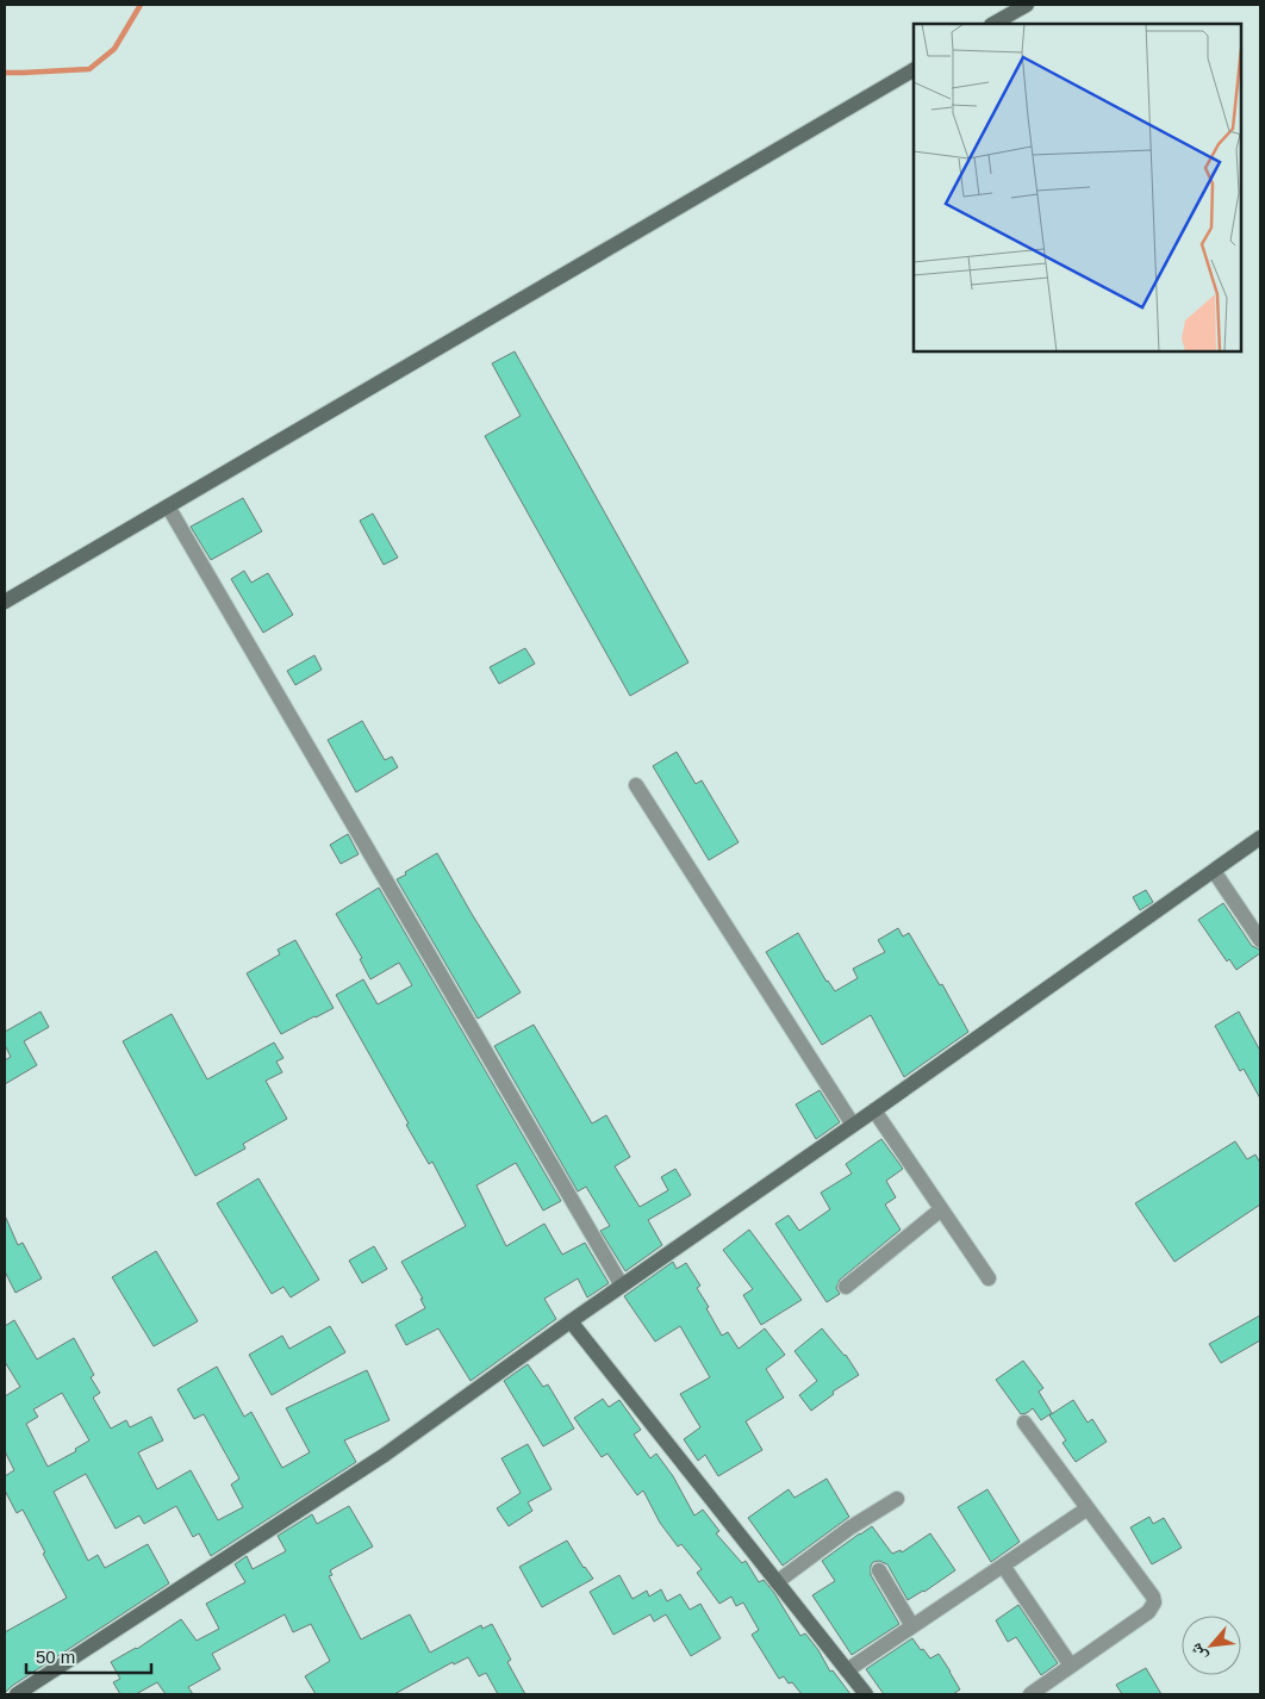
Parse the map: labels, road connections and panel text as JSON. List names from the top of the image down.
{
  "scale_bar": "50 m",
  "north": "bottom left"
}
